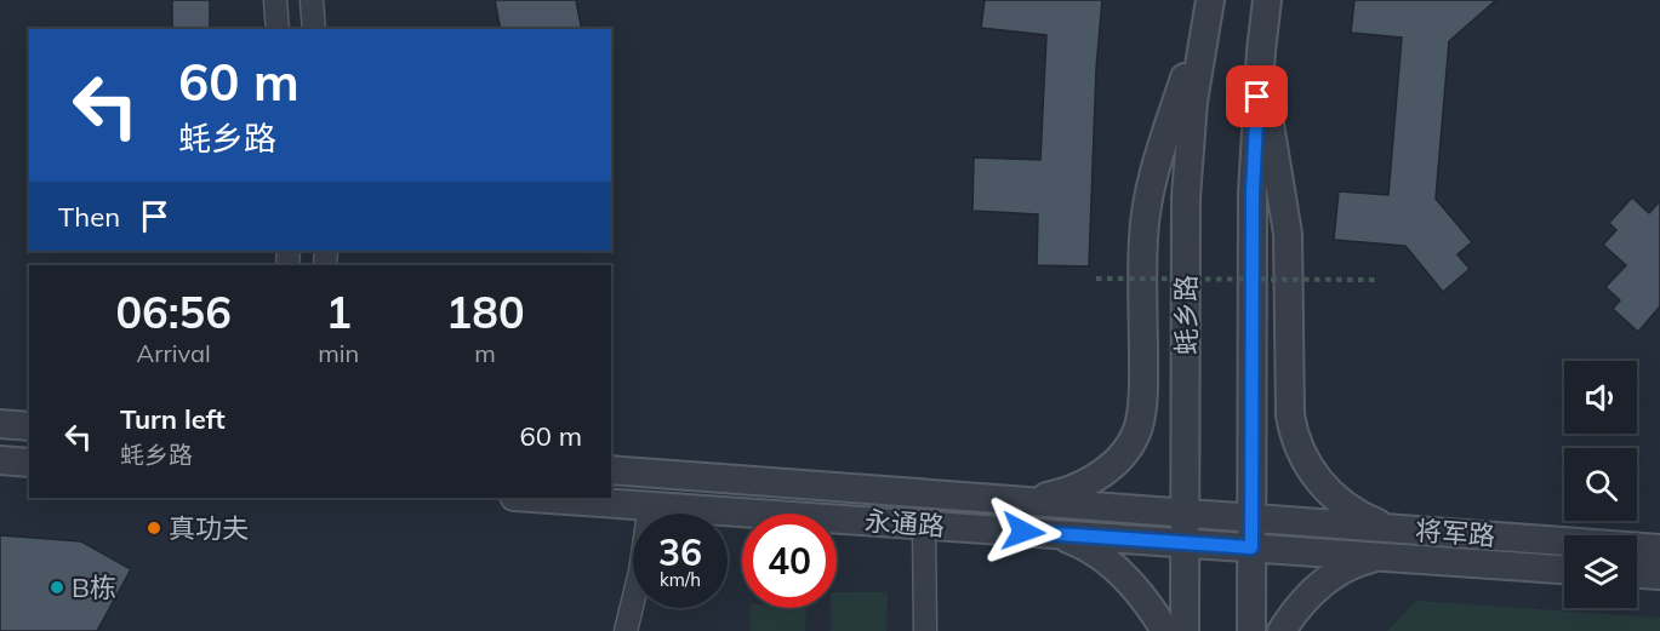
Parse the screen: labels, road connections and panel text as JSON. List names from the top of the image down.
{
  "streets": {
    "street": ["蚝乡路", "永通路", "将军路"]
  },
  "crossings": [
    ["蚝乡路", "永通路"],
    ["永通路", "将军路"]
  ],
  "places": ["真功夫", "B栋"],
  "page": {
    "turn": ["60 m", "蚝乡路"],
    "then": "Then",
    "eta": [
      "06:56",
      "Arrival",
      "1",
      "min",
      "180",
      "m"
    ],
    "list": [
      {
        "name": "Turn left",
        "note": "蚝乡路",
        "value": "60 m"
      }
    ],
    "speed": "36 km/h",
    "limit": "40"
  }
}
